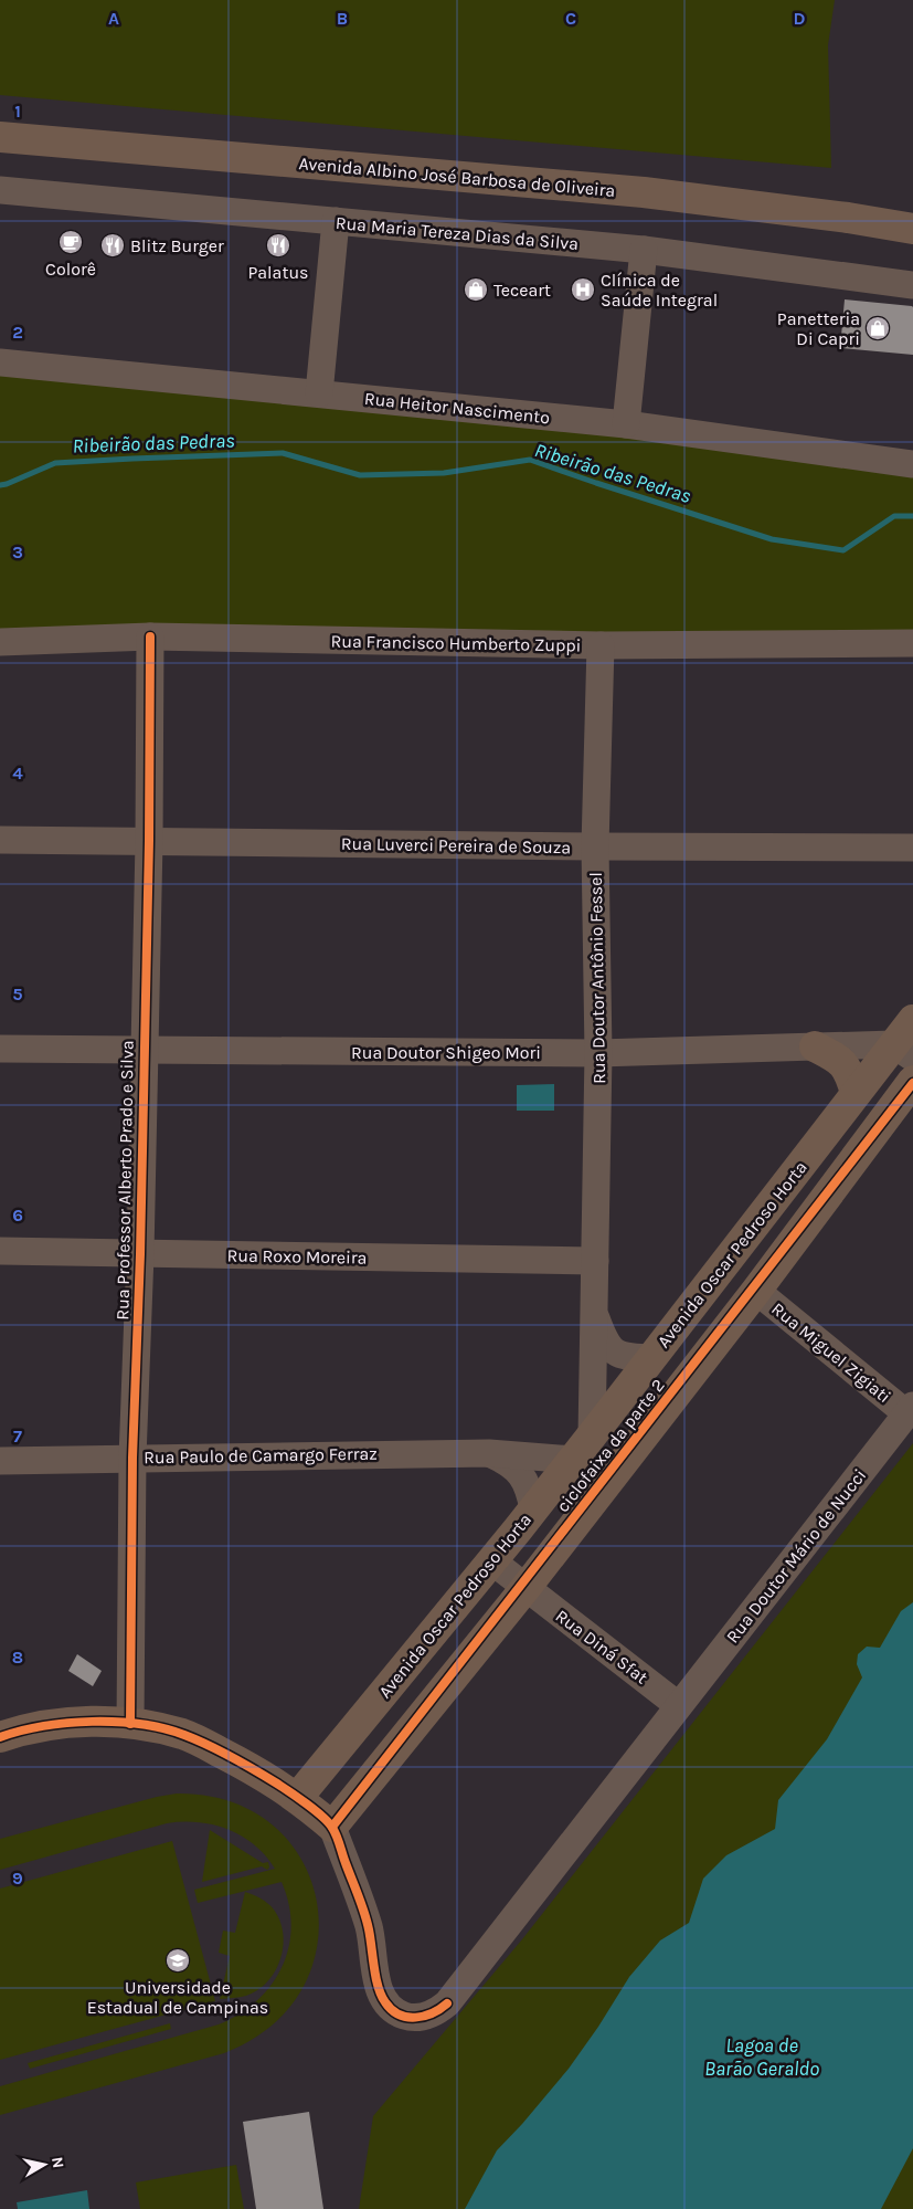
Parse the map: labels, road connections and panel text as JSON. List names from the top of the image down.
{
  "streets": {
    "main road": ["Avenida Albino José Barbosa de Oliveira", "Avenida Oscar Pedroso Horta"],
    "street": [
      "Rua Maria Tereza Dias da Silva",
      "Rua Heitor Nascimento",
      "Rua Francisco Humberto Zuppi",
      "Rua Luverci Pereira de Souza",
      "Rua Doutor Antônio Fessel",
      "Rua Doutor Shigeo Mori",
      "Rua Professor Alberto Prado e Silva",
      "Rua Roxo Moreira",
      "Rua Miguel Zigiati",
      "Rua Paulo de Camargo Ferraz",
      "Rua Doutor Mário de Nucci",
      "Rua Diná Sfat"
    ],
    "cycle path": ["ciclofaixa da parte 2"]
  },
  "crossings": [
    ["Rua Francisco Humberto Zuppi", "Rua Doutor Antônio Fessel"],
    ["Rua Francisco Humberto Zuppi", "Rua Professor Alberto Prado e Silva"],
    ["Rua Luverci Pereira de Souza", "Rua Doutor Antônio Fessel"],
    ["Rua Luverci Pereira de Souza", "Rua Professor Alberto Prado e Silva"],
    ["Rua Doutor Antônio Fessel", "Rua Doutor Shigeo Mori"],
    ["Rua Doutor Antônio Fessel", "Avenida Oscar Pedroso Horta"],
    ["Rua Doutor Antônio Fessel", "Rua Roxo Moreira"],
    ["Rua Doutor Shigeo Mori", "Rua Professor Alberto Prado e Silva"],
    ["Rua Doutor Shigeo Mori", "Avenida Oscar Pedroso Horta"],
    ["Rua Professor Alberto Prado e Silva", "Rua Roxo Moreira"],
    ["Rua Professor Alberto Prado e Silva", "Rua Paulo de Camargo Ferraz"],
    ["Avenida Oscar Pedroso Horta", "Rua Paulo de Camargo Ferraz"],
    ["Avenida Oscar Pedroso Horta", "Rua Diná Sfat"],
    ["Rua Miguel Zigiati", "Rua Doutor Mário de Nucci"],
    ["Rua Doutor Mário de Nucci", "Rua Diná Sfat"]
  ],
  "water": ["Ribeirão das Pedras", "Lagoa de Barão Geraldo"],
  "places": {
    "cafe": ["Colorê"],
    "restaurant": ["Blitz Burger", "Palatus"],
    "shop": ["Teceart", "Panetteria Di Capri"],
    "hospital": ["Clínica de Saúde Integral"],
    "school or university": ["Universidade Estadual de Campinas"]
  },
  "north": "right",
  "grid": {
    "columns": [
      "A",
      "B",
      "C",
      "D"
    ],
    "rows": [
      "1",
      "2",
      "3",
      "4",
      "5",
      "6",
      "7",
      "8",
      "9"
    ]
  }
}
